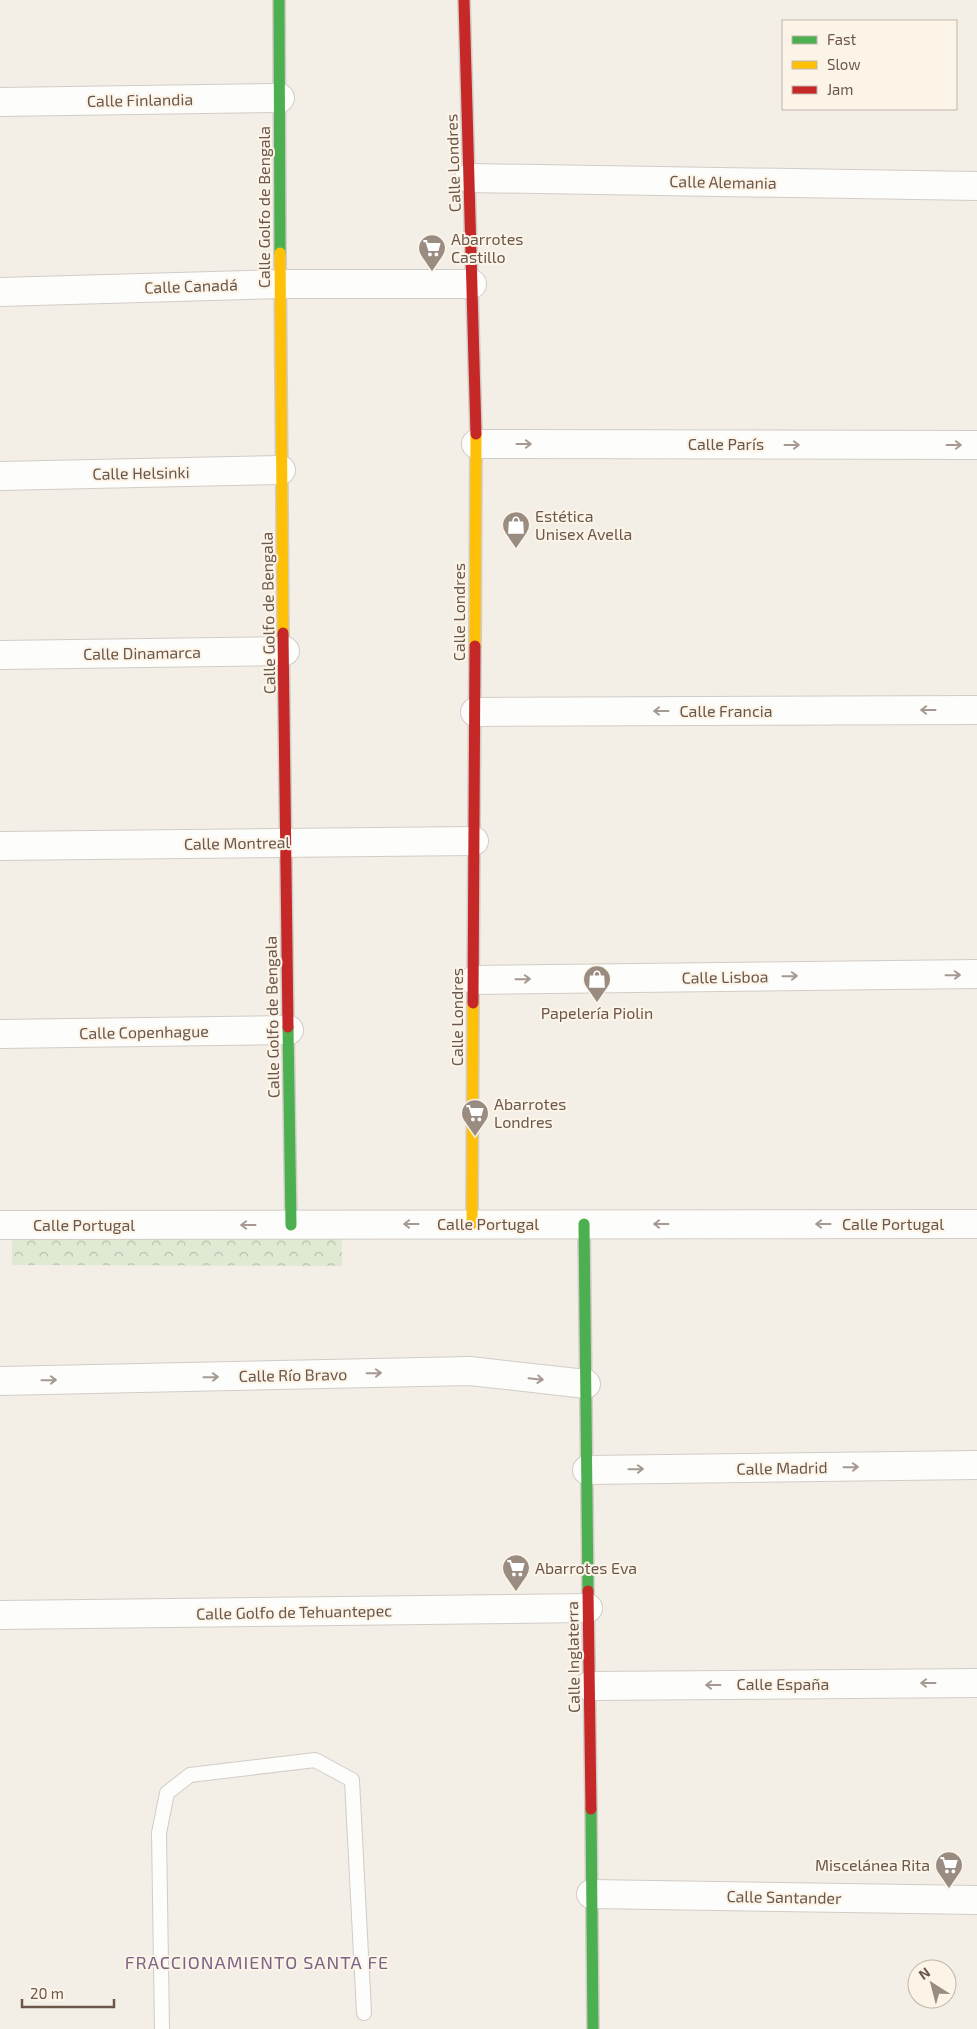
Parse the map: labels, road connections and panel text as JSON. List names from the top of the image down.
{
  "streets": {
    "street": [
      "Calle Finlandia",
      "Calle Londres",
      "Calle Alemania",
      "Calle Golfo de Bengala",
      "Calle Canadá",
      "Calle París",
      "Calle Helsinki",
      "Calle Dinamarca",
      "Calle Francia",
      "Calle Montreal",
      "Calle Lisboa",
      "Calle Copenhague",
      "Calle Portugal",
      "Calle Río Bravo",
      "Calle Madrid",
      "Calle Golfo de Tehuantepec",
      "Calle Inglaterra",
      "Calle España",
      "Calle Santander"
    ]
  },
  "crossings": [
    ["Calle Finlandia", "Calle Golfo de Bengala"],
    ["Calle Londres", "Calle Alemania"],
    ["Calle Londres", "Calle Canadá"],
    ["Calle Londres", "Calle París"],
    ["Calle Londres", "Calle Francia"],
    ["Calle Londres", "Calle Montreal"],
    ["Calle Londres", "Calle Lisboa"],
    ["Calle Londres", "Calle Portugal"],
    ["Calle Golfo de Bengala", "Calle Canadá"],
    ["Calle Golfo de Bengala", "Calle Helsinki"],
    ["Calle Golfo de Bengala", "Calle Dinamarca"],
    ["Calle Golfo de Bengala", "Calle Montreal"],
    ["Calle Golfo de Bengala", "Calle Copenhague"],
    ["Calle Golfo de Bengala", "Calle Portugal"],
    ["Calle Portugal", "Calle Inglaterra"],
    ["Calle Río Bravo", "Calle Inglaterra"],
    ["Calle Madrid", "Calle Inglaterra"],
    ["Calle Golfo de Tehuantepec", "Calle Inglaterra"],
    ["Calle Inglaterra", "Calle España"],
    ["Calle Inglaterra", "Calle Santander"]
  ],
  "one_way": [
    "Calle París",
    "Calle Francia",
    "Calle Lisboa",
    "Calle Portugal",
    "Calle Río Bravo",
    "Calle Madrid",
    "Calle España"
  ],
  "districts": ["FRACCIONAMIENTO SANTA FE"],
  "places": {
    "supermarket": [
      "Abarrotes Castillo",
      "Abarrotes Londres",
      "Abarrotes Eva",
      "Miscelánea Rita"
    ],
    "shop": ["Estética Unisex Avella", "Papelería Piolin"]
  },
  "legend": ["Fast", "Slow", "Jam"],
  "scale_bar": "20 m",
  "north": "top left"
}
